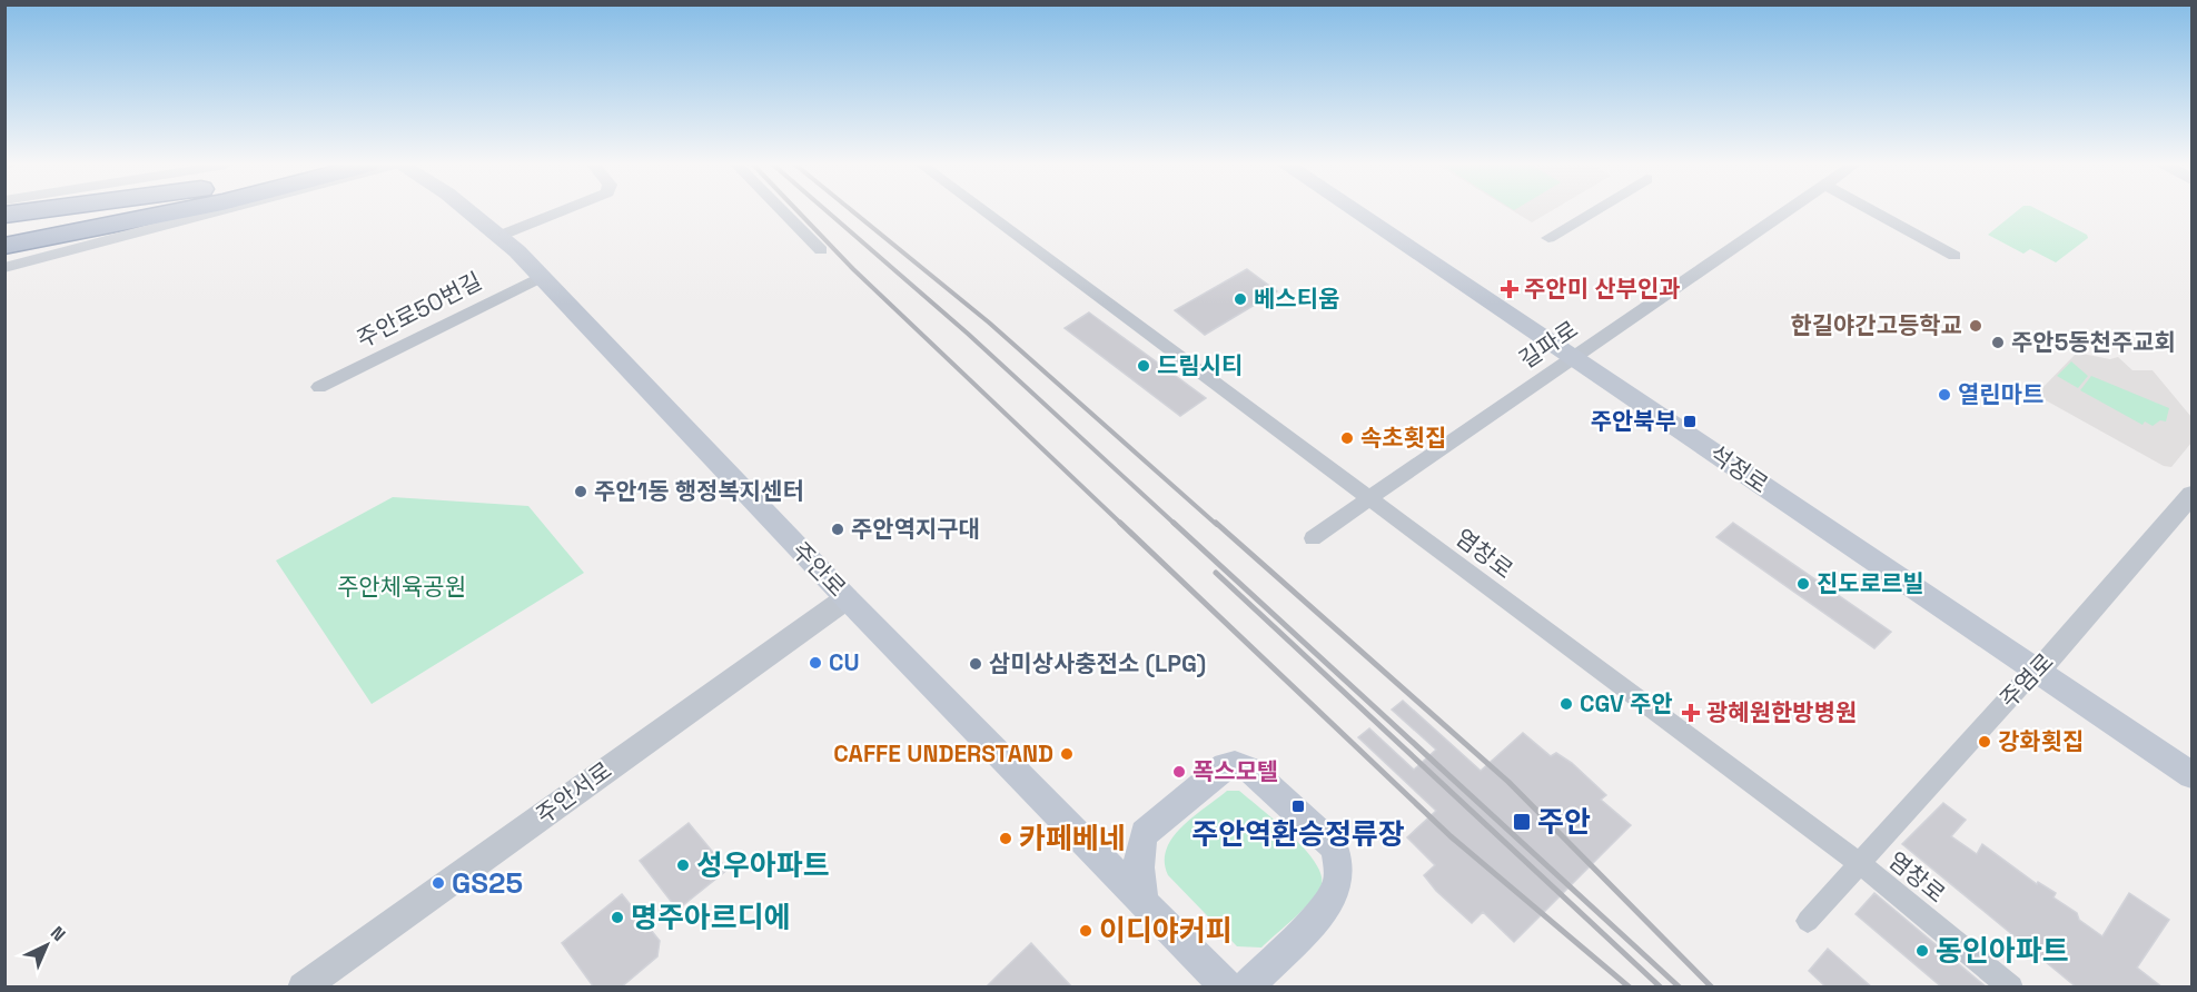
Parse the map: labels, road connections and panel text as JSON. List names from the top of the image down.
{
  "streets": {
    "main road": ["석정로", "주안로"],
    "street": [
      "주안로50번길",
      "길파로",
      "염창로",
      "주염로",
      "주안서로"
    ]
  },
  "crossings": [
    ["주안로50번길", "주안로"],
    ["길파로", "석정로"],
    ["길파로", "염창로"],
    ["석정로", "주염로"],
    ["염창로", "주염로"],
    ["주안로", "주안서로"]
  ],
  "parks": ["주안체육공원"],
  "places": {
    "health": ["주안미 산부인과", "광혜원한방병원"],
    "other": [
      "베스티움",
      "한길야간고등학교",
      "주안5동천주교회",
      "드림시티",
      "열린마트",
      "속초횟집",
      "주안1동 행정복지센터",
      "주안역지구대",
      "진도로르빌",
      "CU",
      "삼미상사충전소 (LPG)",
      "CGV 주안",
      "강화횟집",
      "CAFFE UNDERSTAND",
      "폭스모텔",
      "카페베네",
      "성우아파트",
      "GS25",
      "명주아르디에",
      "이디야커피",
      "동인아파트"
    ],
    "transit": ["주안북부", "주안역환승정류장", "주안"]
  },
  "north": "top right"
}
